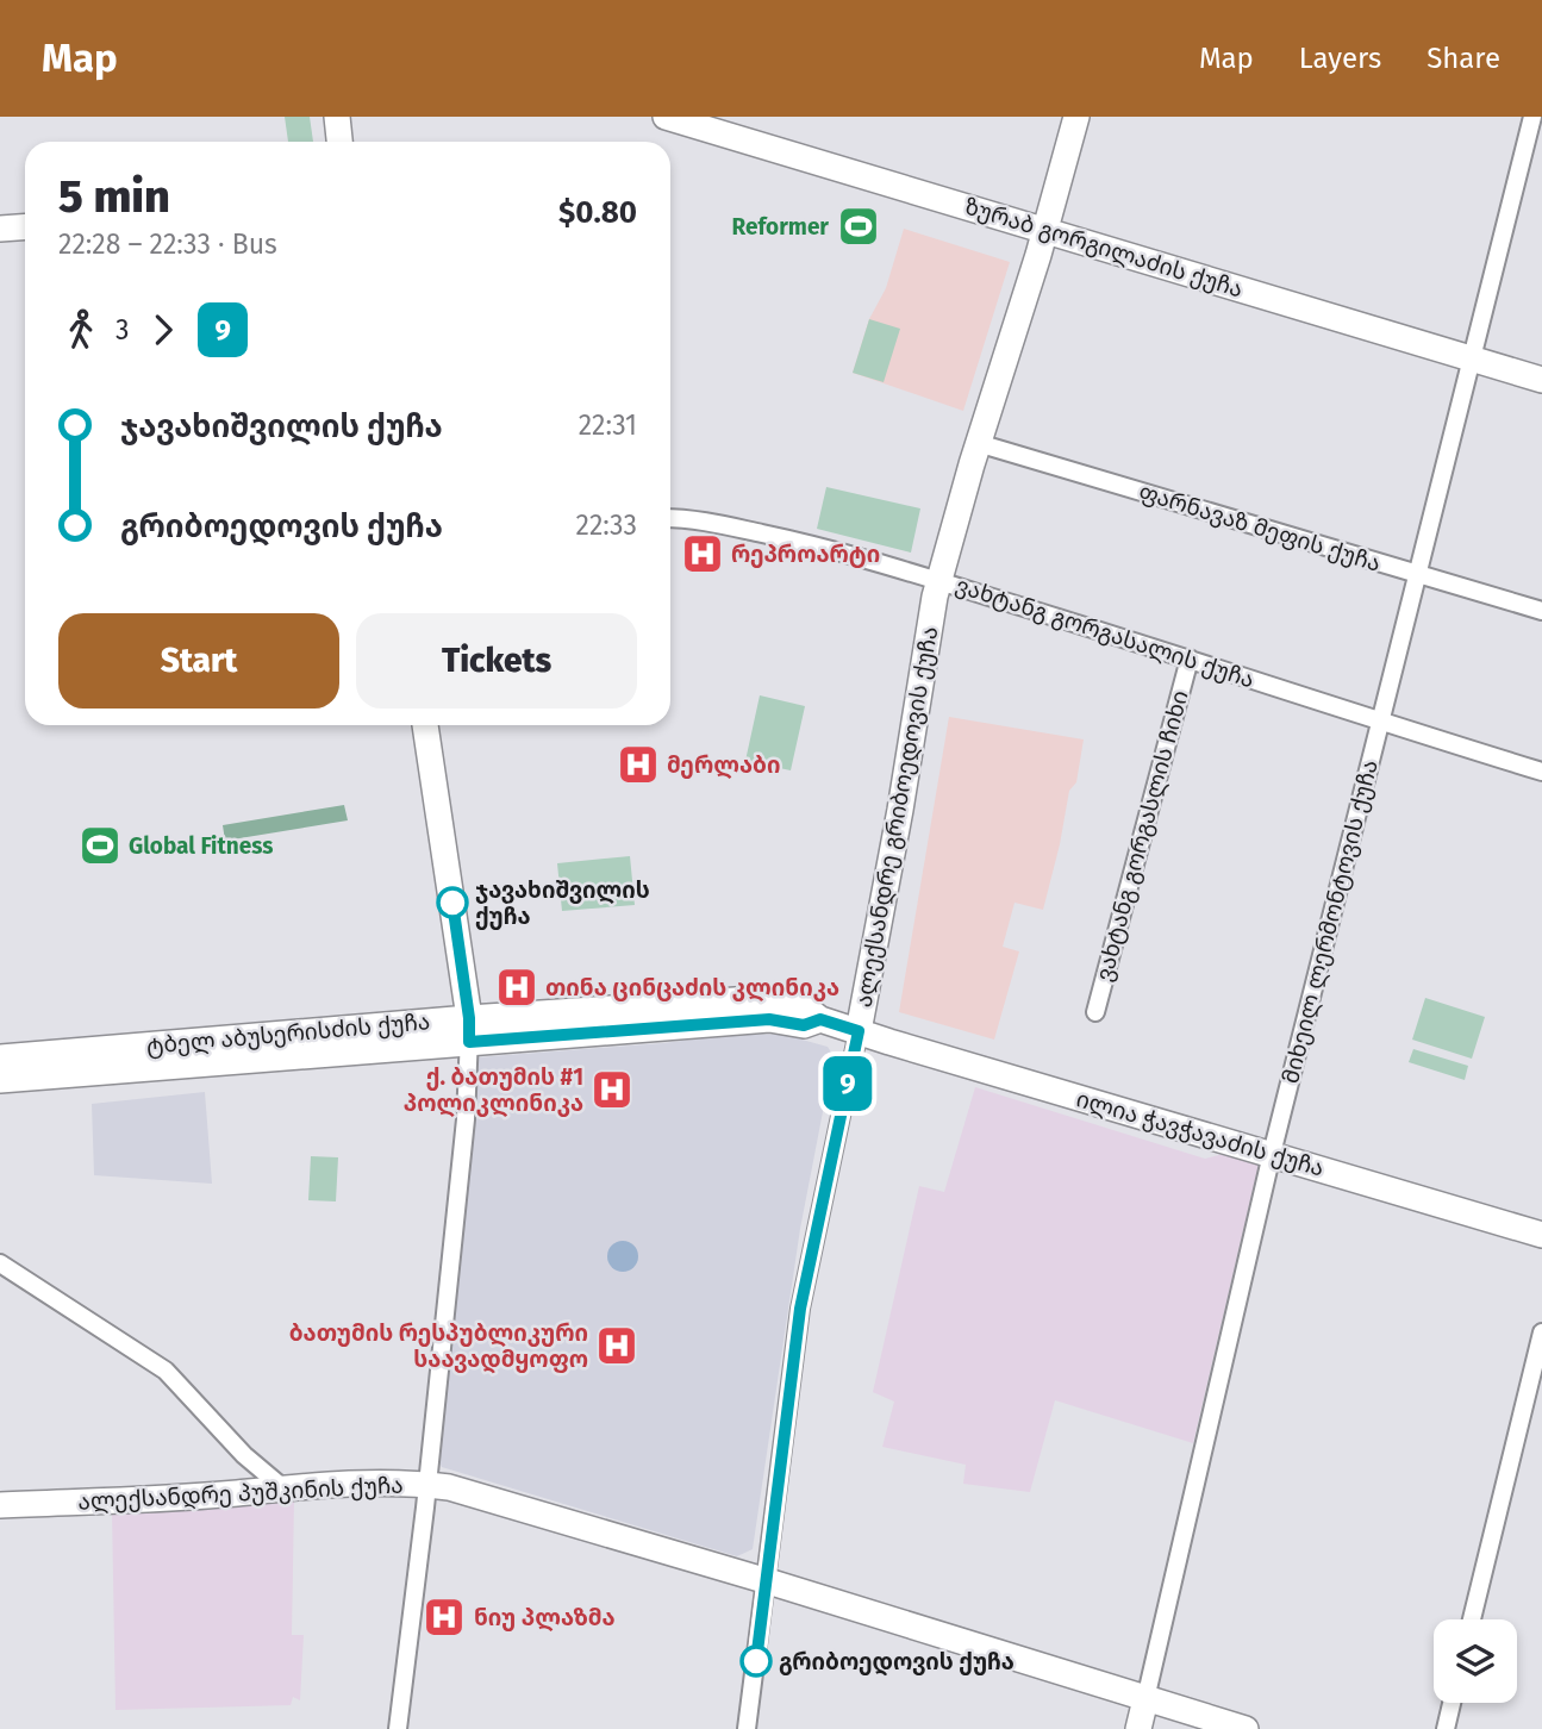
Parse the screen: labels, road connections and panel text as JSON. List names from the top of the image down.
{
  "streets": {
    "street": [
      "ზურაბ გორგილაძის ქუჩა",
      "ფარნავაზ მეფის ქუჩა",
      "ვახტანგ გორგასალის ქუჩა",
      "ალექსანდრე გრიბოედოვის ქუჩა",
      "ვახტანგ გორგასლის ჩიხი",
      "მიხეილ ლერმონტოვის ქუჩა",
      "ტბელ აბუსერისძის ქუჩა",
      "ილია ჭავჭავაძის ქუჩა",
      "ალექსანდრე პუშკინის ქუჩა"
    ]
  },
  "crossings": [
    ["ზურაბ გორგილაძის ქუჩა", "ალექსანდრე გრიბოედოვის ქუჩა"],
    ["ზურაბ გორგილაძის ქუჩა", "მიხეილ ლერმონტოვის ქუჩა"],
    ["ფარნავაზ მეფის ქუჩა", "ალექსანდრე გრიბოედოვის ქუჩა"],
    ["ფარნავაზ მეფის ქუჩა", "მიხეილ ლერმონტოვის ქუჩა"],
    ["ვახტანგ გორგასალის ქუჩა", "ალექსანდრე გრიბოედოვის ქუჩა"],
    ["ვახტანგ გორგასალის ქუჩა", "ვახტანგ გორგასლის ჩიხი"],
    ["ვახტანგ გორგასალის ქუჩა", "მიხეილ ლერმონტოვის ქუჩა"],
    ["ალექსანდრე გრიბოედოვის ქუჩა", "ტბელ აბუსერისძის ქუჩა"],
    ["ალექსანდრე გრიბოედოვის ქუჩა", "ილია ჭავჭავაძის ქუჩა"],
    ["ალექსანდრე გრიბოედოვის ქუჩა", "ალექსანდრე პუშკინის ქუჩა"],
    ["მიხეილ ლერმონტოვის ქუჩა", "ილია ჭავჭავაძის ქუჩა"],
    ["მიხეილ ლერმონტოვის ქუჩა", "ალექსანდრე პუშკინის ქუჩა"],
    ["ტბელ აბუსერისძის ქუჩა", "ილია ჭავჭავაძის ქუჩა"]
  ],
  "places": {
    "sports": ["Reformer", "Global Fitness"],
    "hospital": [
      "რეპროარტი",
      "მერლაბი",
      "თინა ცინცაძის კლინიკა",
      "ქ. ბათუმის #1 პოლიკლინიკა",
      "ბათუმის რესპუბლიკური საავადმყოფო",
      "ნიუ პლაზმა"
    ],
    "other": ["ჯავახიშვილის ქუჩა", "გრიბოედოვის ქუჩა"]
  },
  "lines": ["bus line 9"],
  "page": {
    "header": "Map",
    "nav": ["Map", "Layers", "Share"],
    "on_map": "9",
    "heading": ["5 min", "22:28 – 22:33 · Bus", "$0.80"],
    "legs": ["3", "9"],
    "list": [
      {
        "name": "ჯავახიშვილის ქუჩა",
        "value": "22:31"
      },
      {
        "name": "გრიბოედოვის ქუჩა",
        "value": "22:33"
      }
    ],
    "buttons": ["Start", "Tickets"]
  }
}
